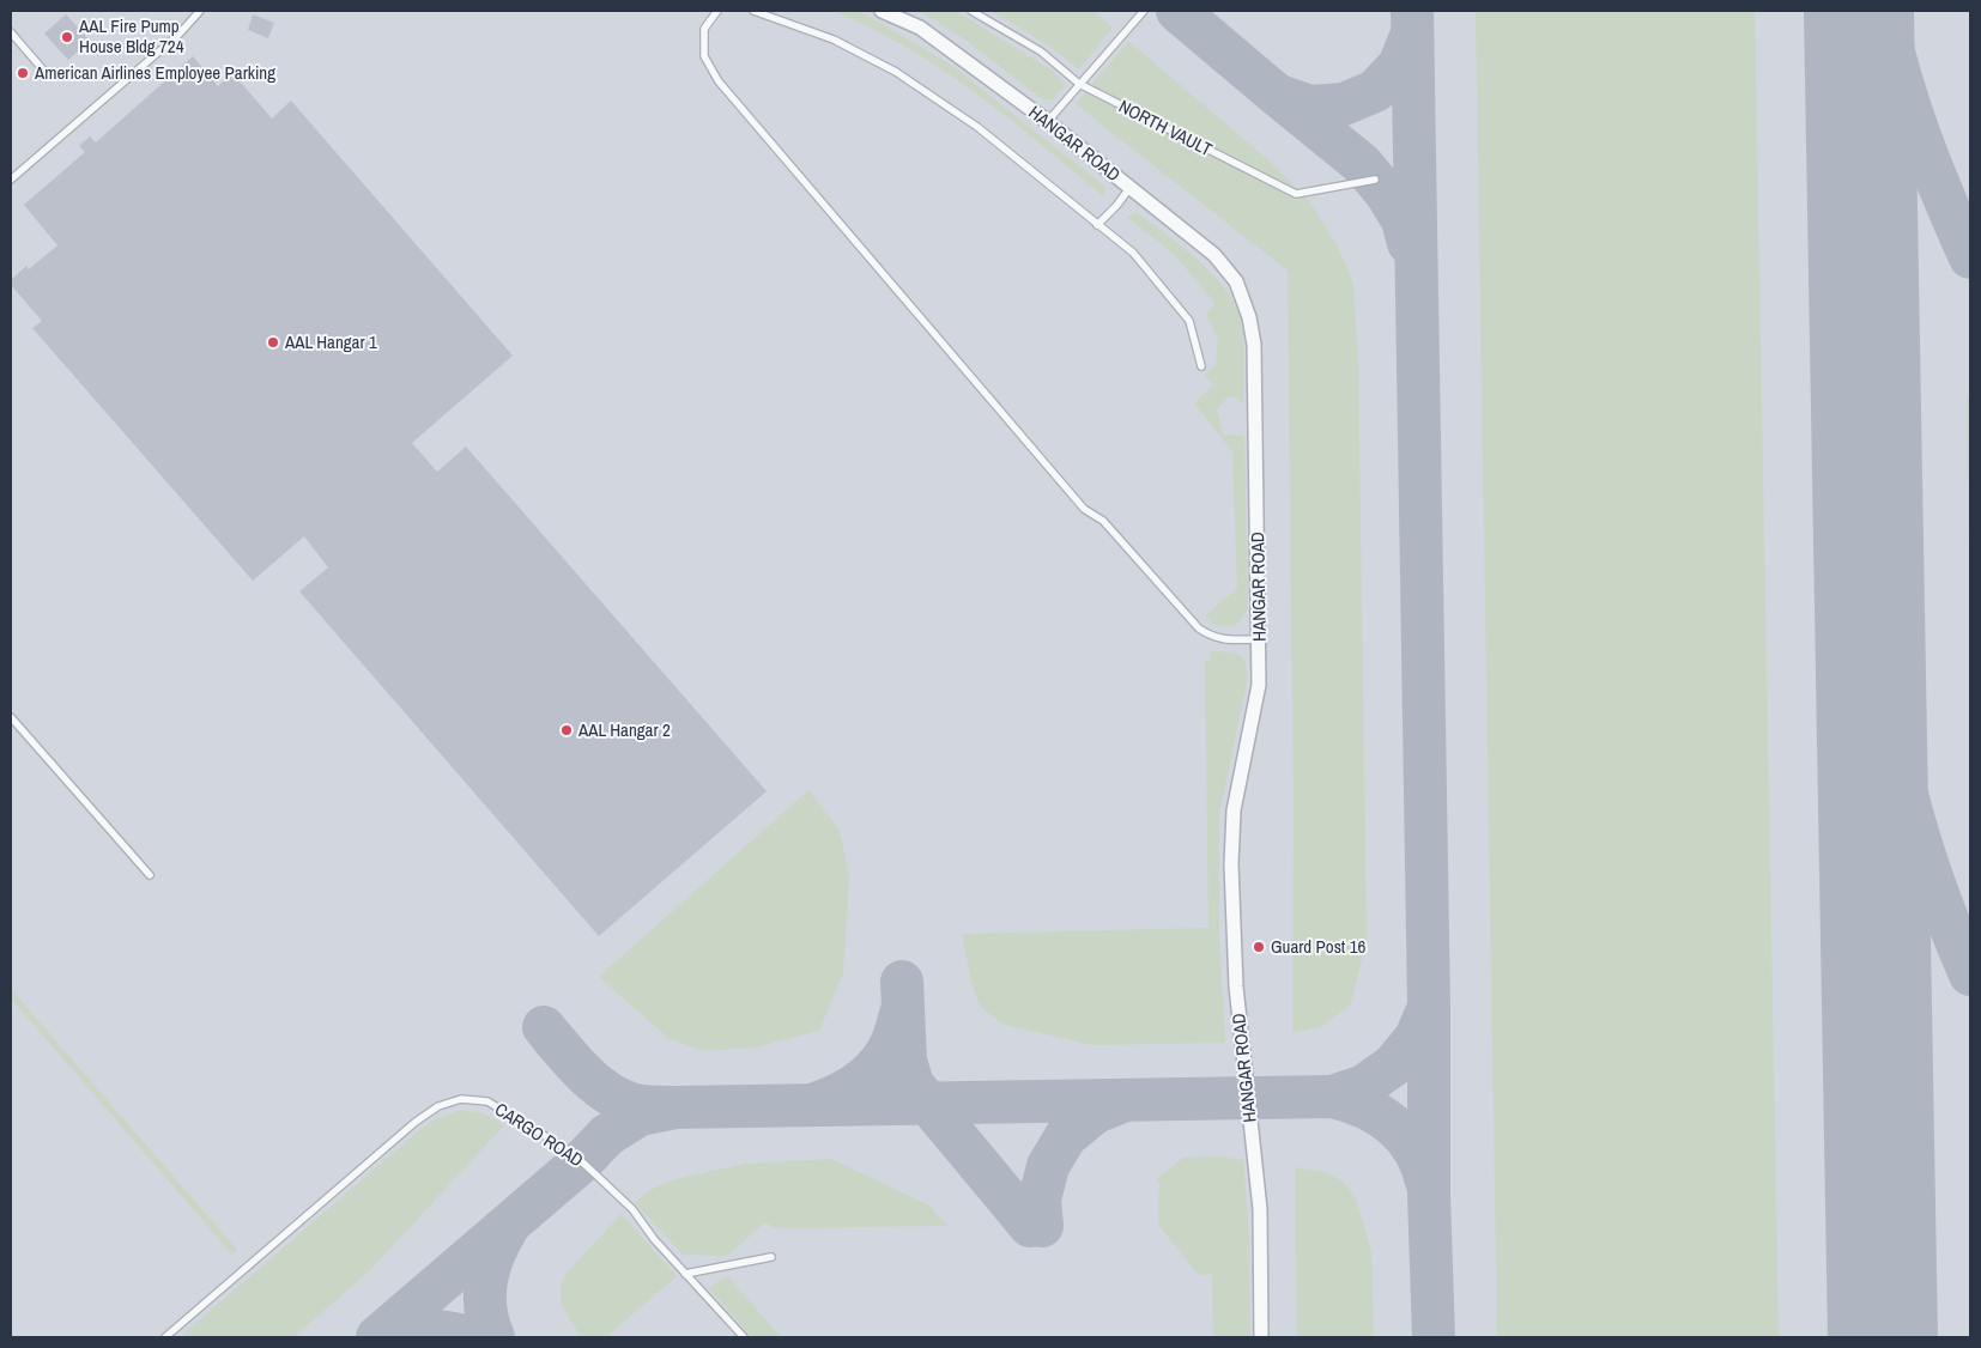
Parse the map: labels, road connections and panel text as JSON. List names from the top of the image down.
{
  "streets": {
    "street": ["HANGAR ROAD"],
    "lane": ["NORTH VAULT", "CARGO ROAD"]
  },
  "places": [
    "AAL Fire Pump House Bldg 724",
    "American Airlines Employee Parking",
    "AAL Hangar 1",
    "AAL Hangar 2",
    "Guard Post 16"
  ]
}
